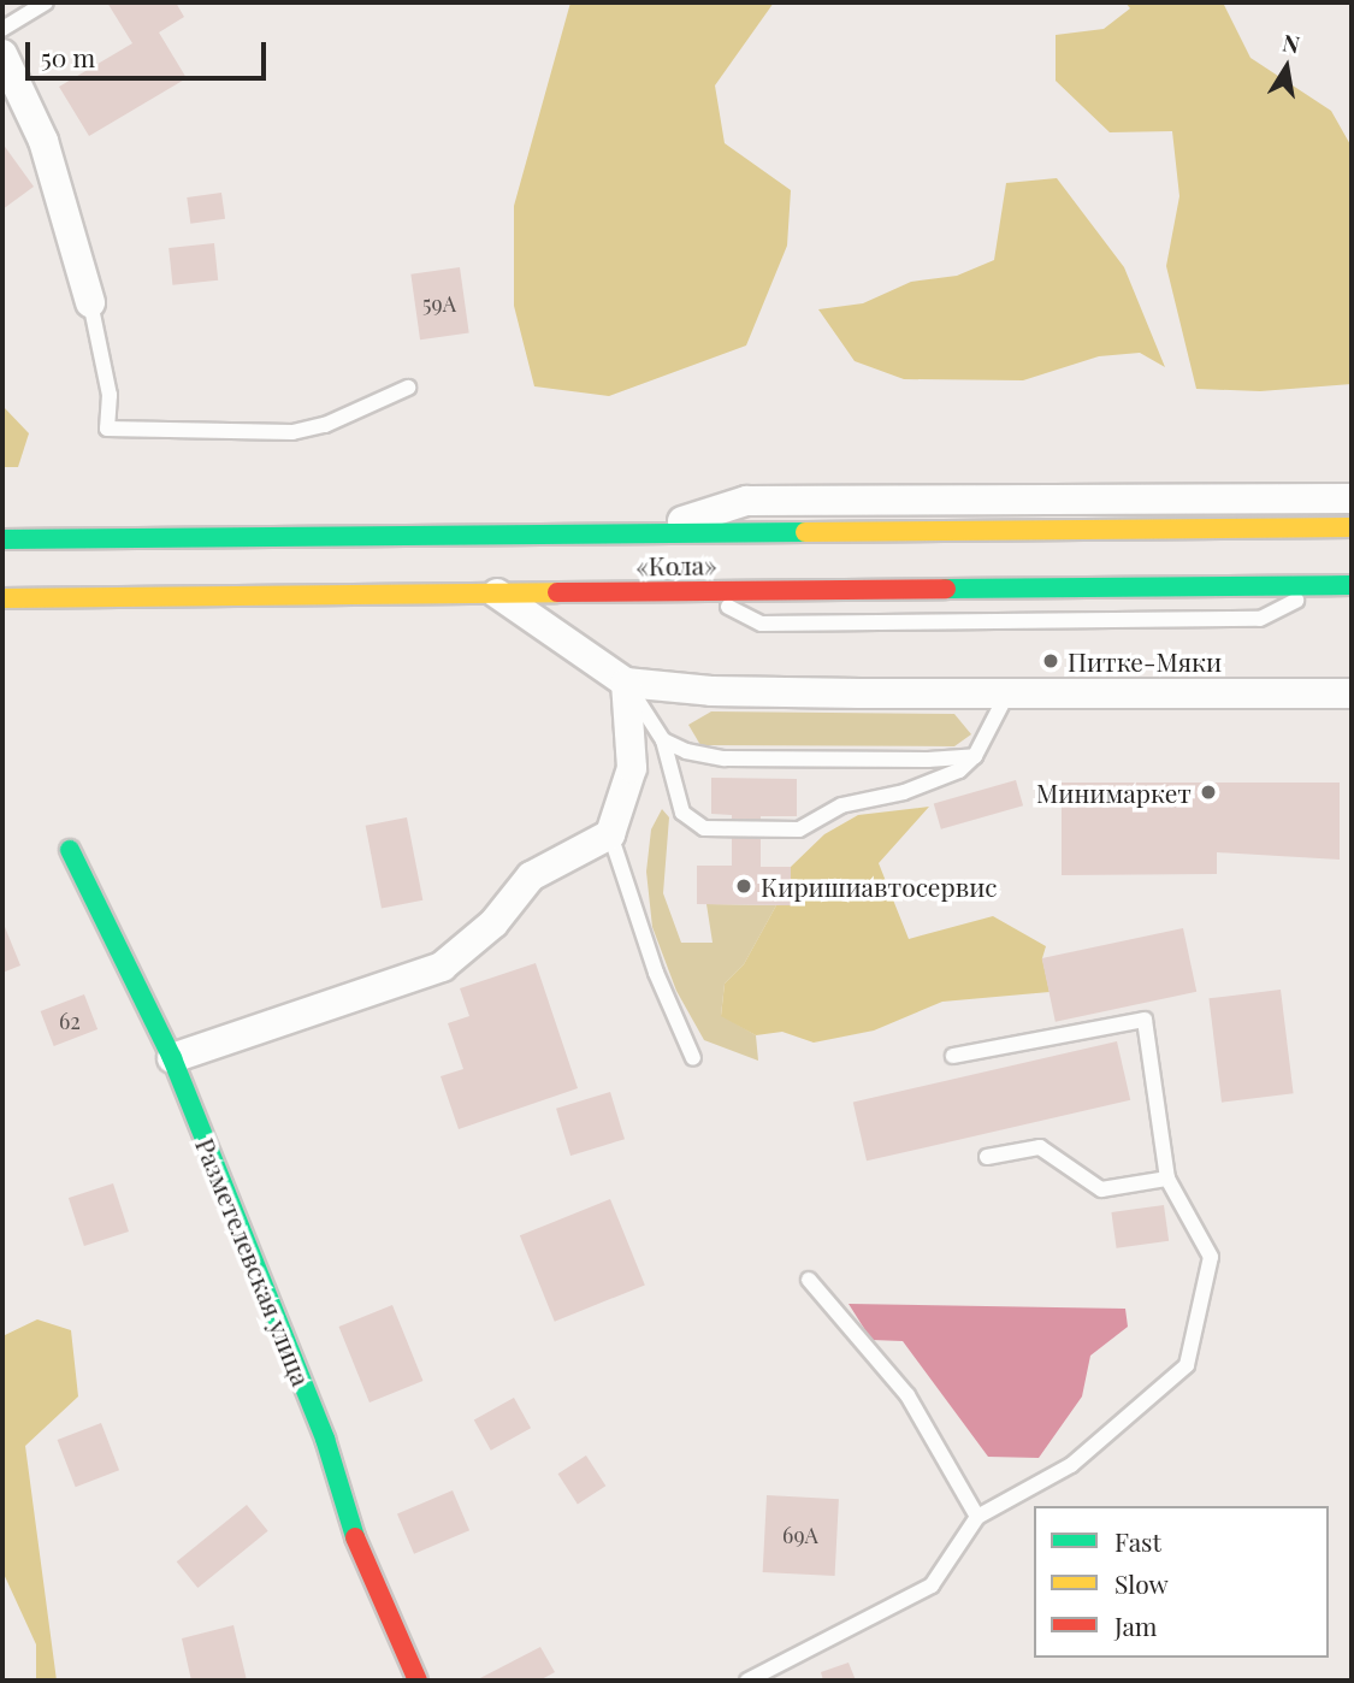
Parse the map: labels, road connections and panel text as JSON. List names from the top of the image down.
{
  "streets": {
    "main road": ["«Кола»", "Разметелевская улица"]
  },
  "places": ["Питке-Мяки", "Минимаркет", "Киришиавтосервис"],
  "house_numbers": ["59А", "62", "69А"],
  "legend": ["Fast", "Slow", "Jam"],
  "scale_bar": "50 m",
  "north": "top"
}
